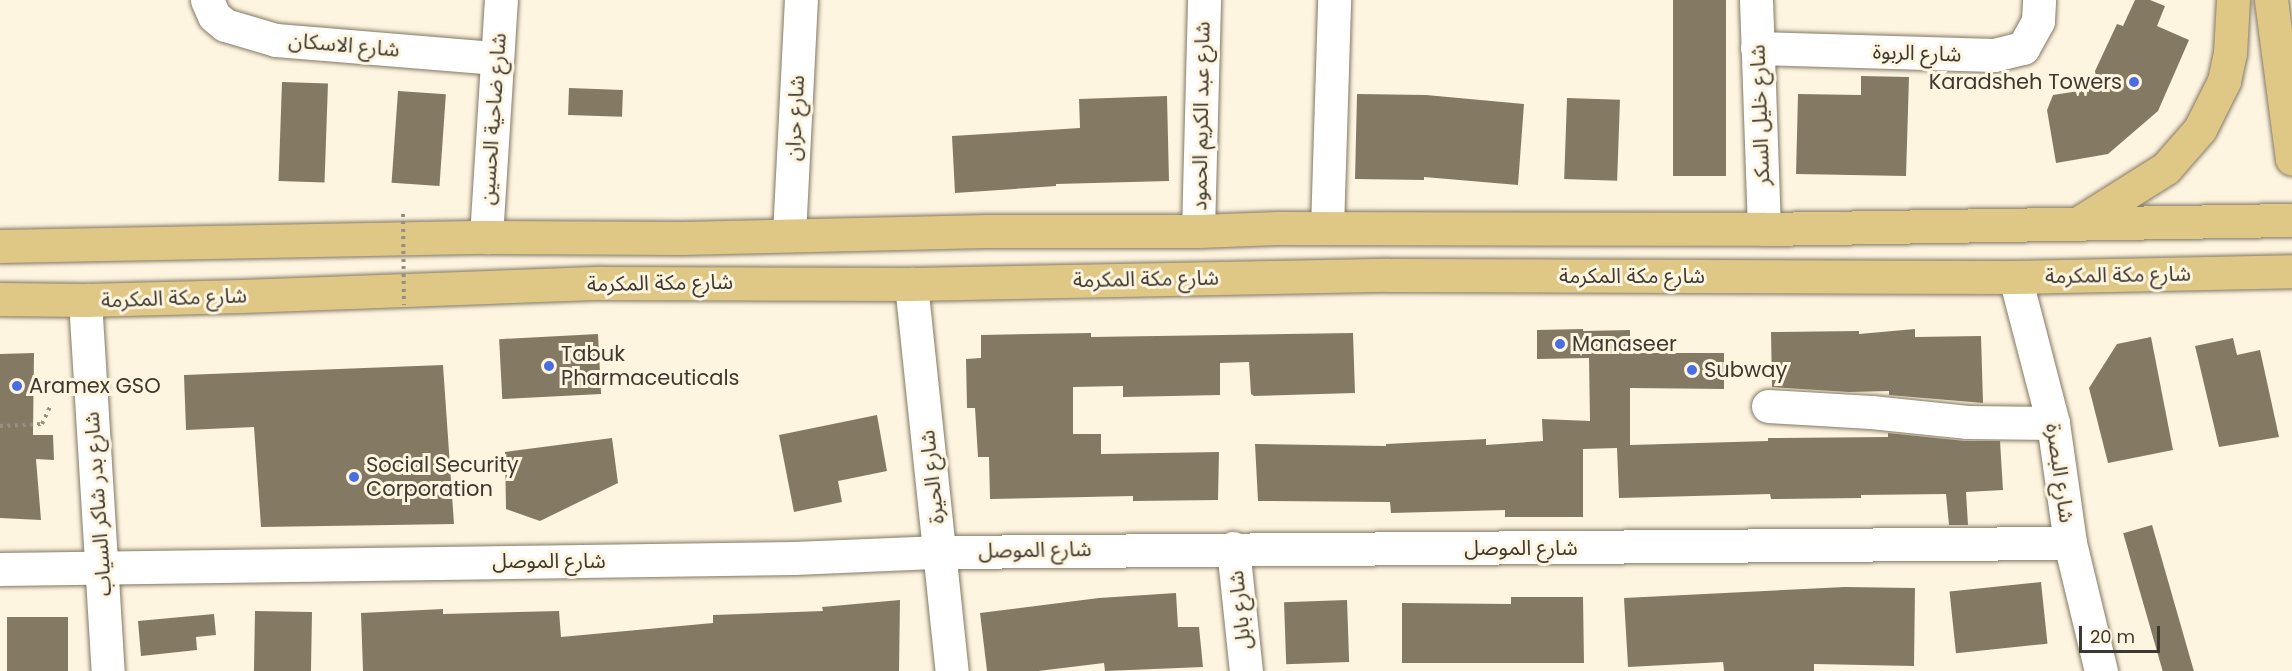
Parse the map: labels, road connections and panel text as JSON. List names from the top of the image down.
{
  "streets": {
    "main road": ["شارع مكة المكرمة"],
    "street": [
      "شارع الاسكان",
      "شارع الربوة",
      "شارع خليل السكر",
      "شارع عبد الكريم الحمود",
      "شارع حران",
      "شارع ضاحية الحسين",
      "شارع البصرة",
      "شارع الحيرة",
      "شارع بدر شاكر السياب",
      "شارع الموصل",
      "شارع بابل"
    ]
  },
  "crossings": [
    ["شارع الاسكان", "شارع ضاحية الحسين"],
    ["شارع الربوة", "شارع خليل السكر"],
    ["شارع مكة المكرمة", "شارع البصرة"],
    ["شارع مكة المكرمة", "شارع الحيرة"],
    ["شارع مكة المكرمة", "شارع بدر شاكر السياب"],
    ["شارع البصرة", "شارع الموصل"],
    ["شارع الحيرة", "شارع الموصل"],
    ["شارع بدر شاكر السياب", "شارع الموصل"],
    ["شارع الموصل", "شارع بابل"]
  ],
  "places": [
    "Karadsheh Towers",
    "Manaseer",
    "Tabuk Pharmaceuticals",
    "Subway",
    "Aramex GSO",
    "Social Security Corporation"
  ],
  "scale_bar": "20 m"
}
